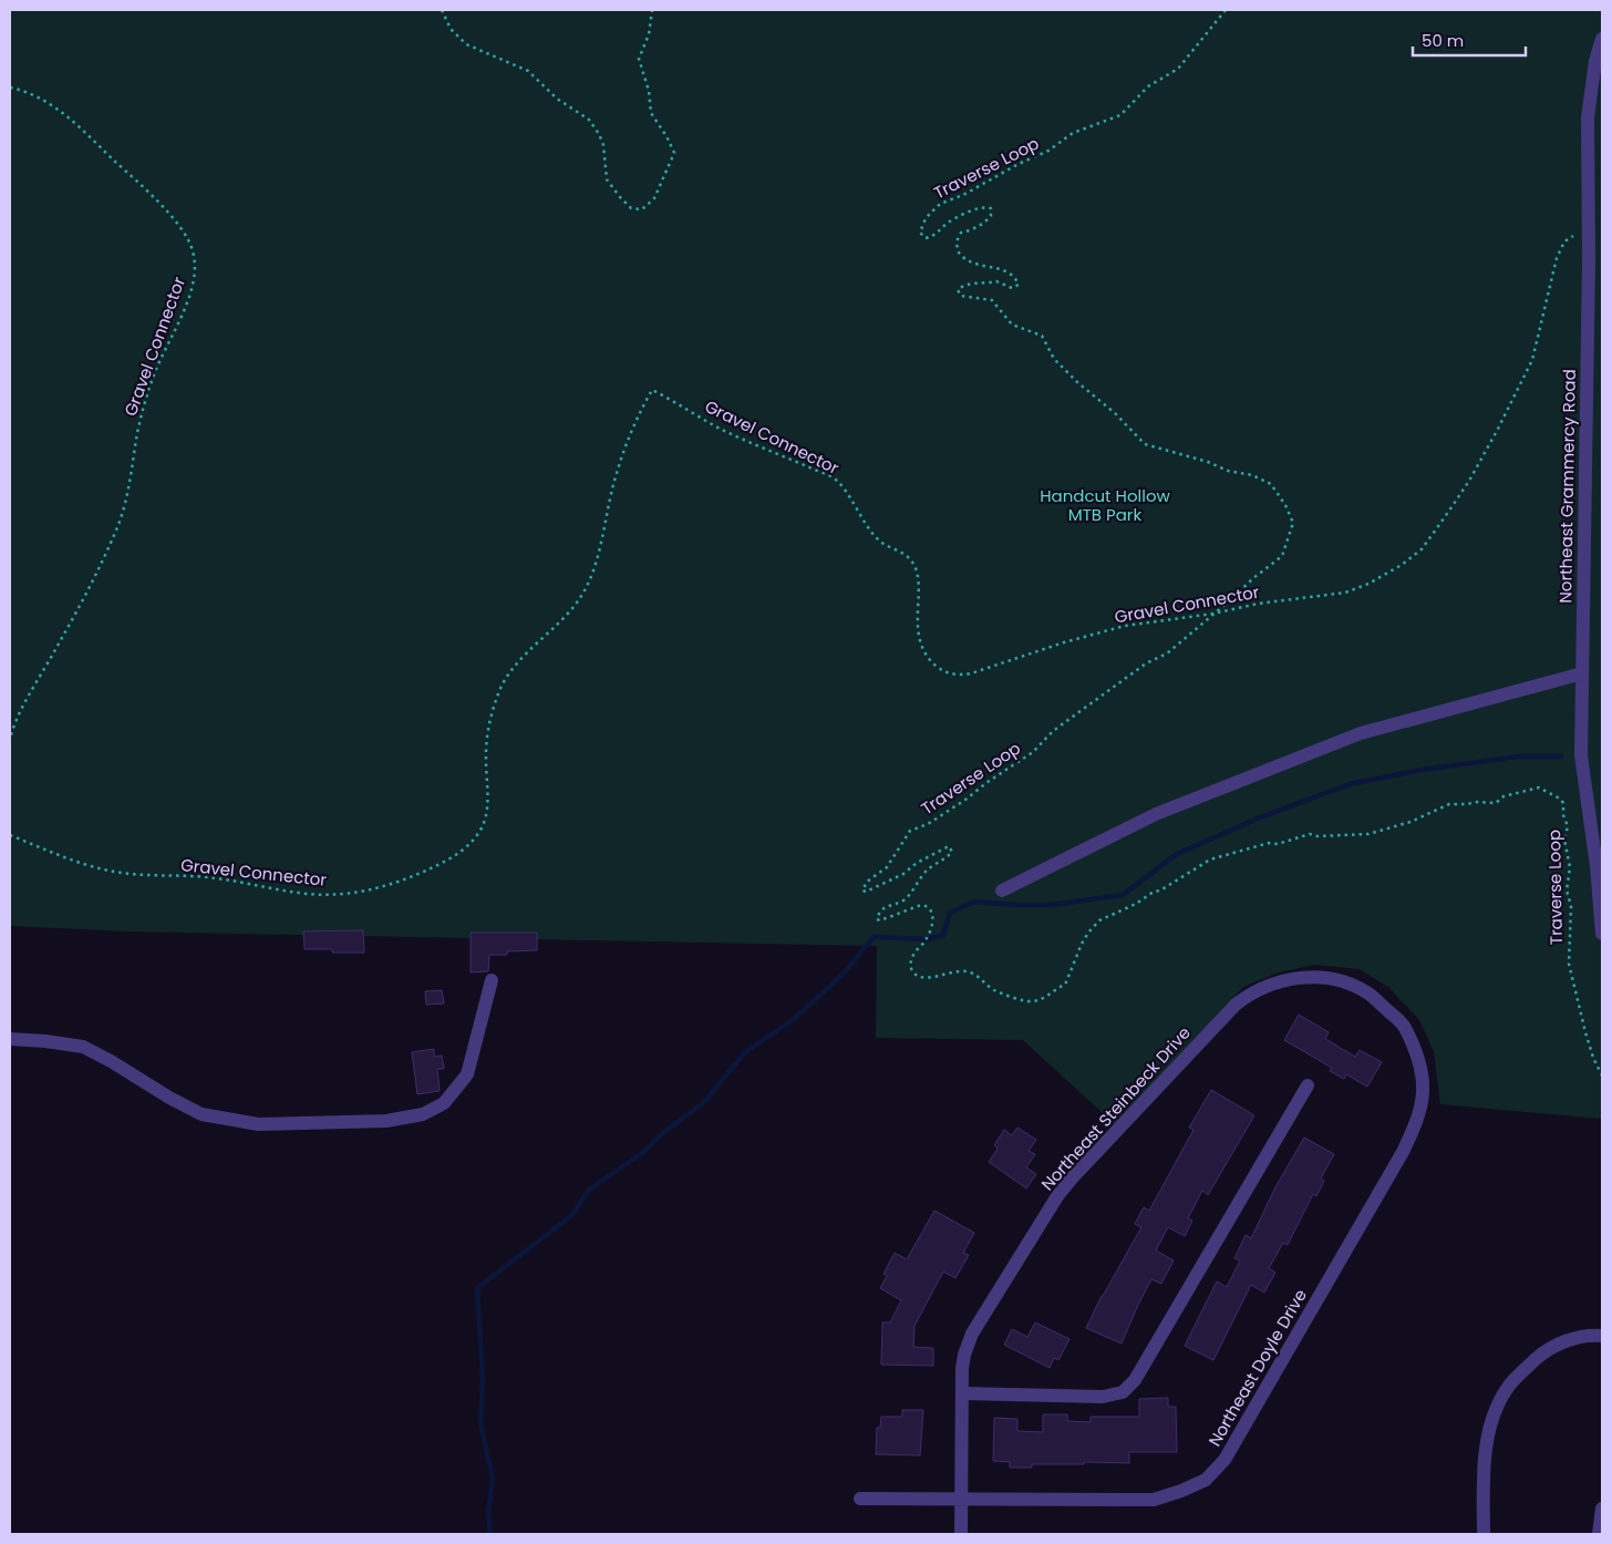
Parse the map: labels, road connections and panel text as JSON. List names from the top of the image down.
{
  "streets": {
    "street": ["Northeast Grammercy Road", "Northeast Steinbeck Drive", "Northeast Doyle Drive"],
    "path": ["Traverse Loop", "Gravel Connector"]
  },
  "crossings": [
    ["Traverse Loop", "Gravel Connector"],
    ["Gravel Connector", "Northeast Grammercy Road"],
    ["Northeast Steinbeck Drive", "Northeast Doyle Drive"]
  ],
  "parks": ["Handcut Hollow MTB Park"],
  "scale_bar": "50 m"
}
